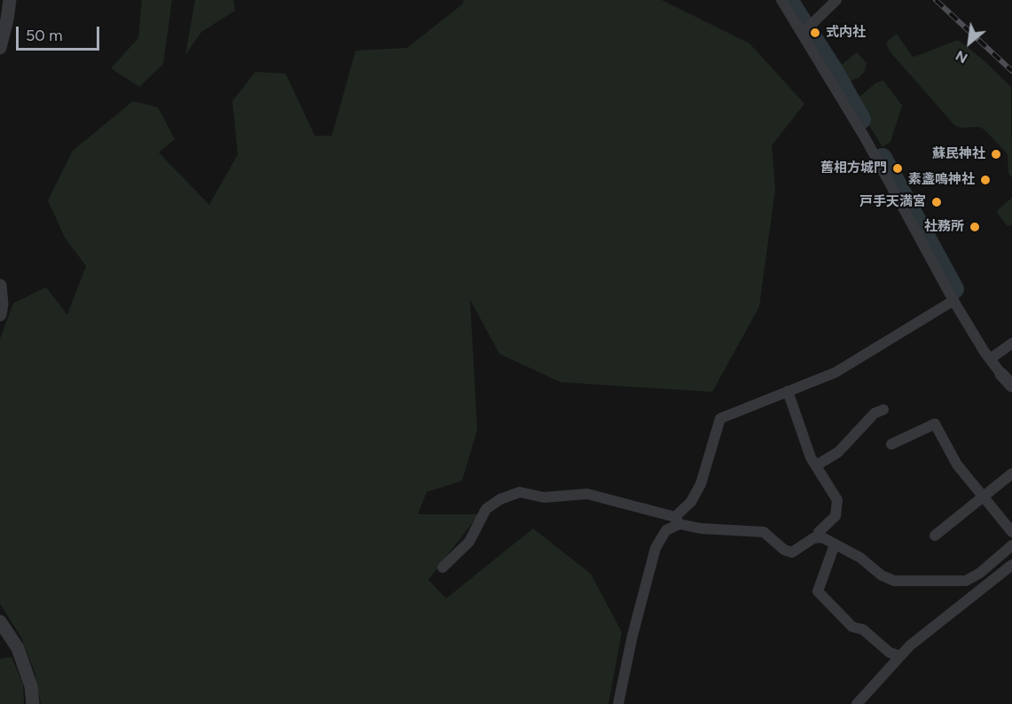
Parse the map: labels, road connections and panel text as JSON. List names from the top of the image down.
{
  "places": [
    "式内社",
    "蘇民神社",
    "舊相方城門",
    "素盞嗚神社",
    "戸手天満宮",
    "社務所"
  ],
  "scale_bar": "50 m",
  "north": "bottom left"
}
